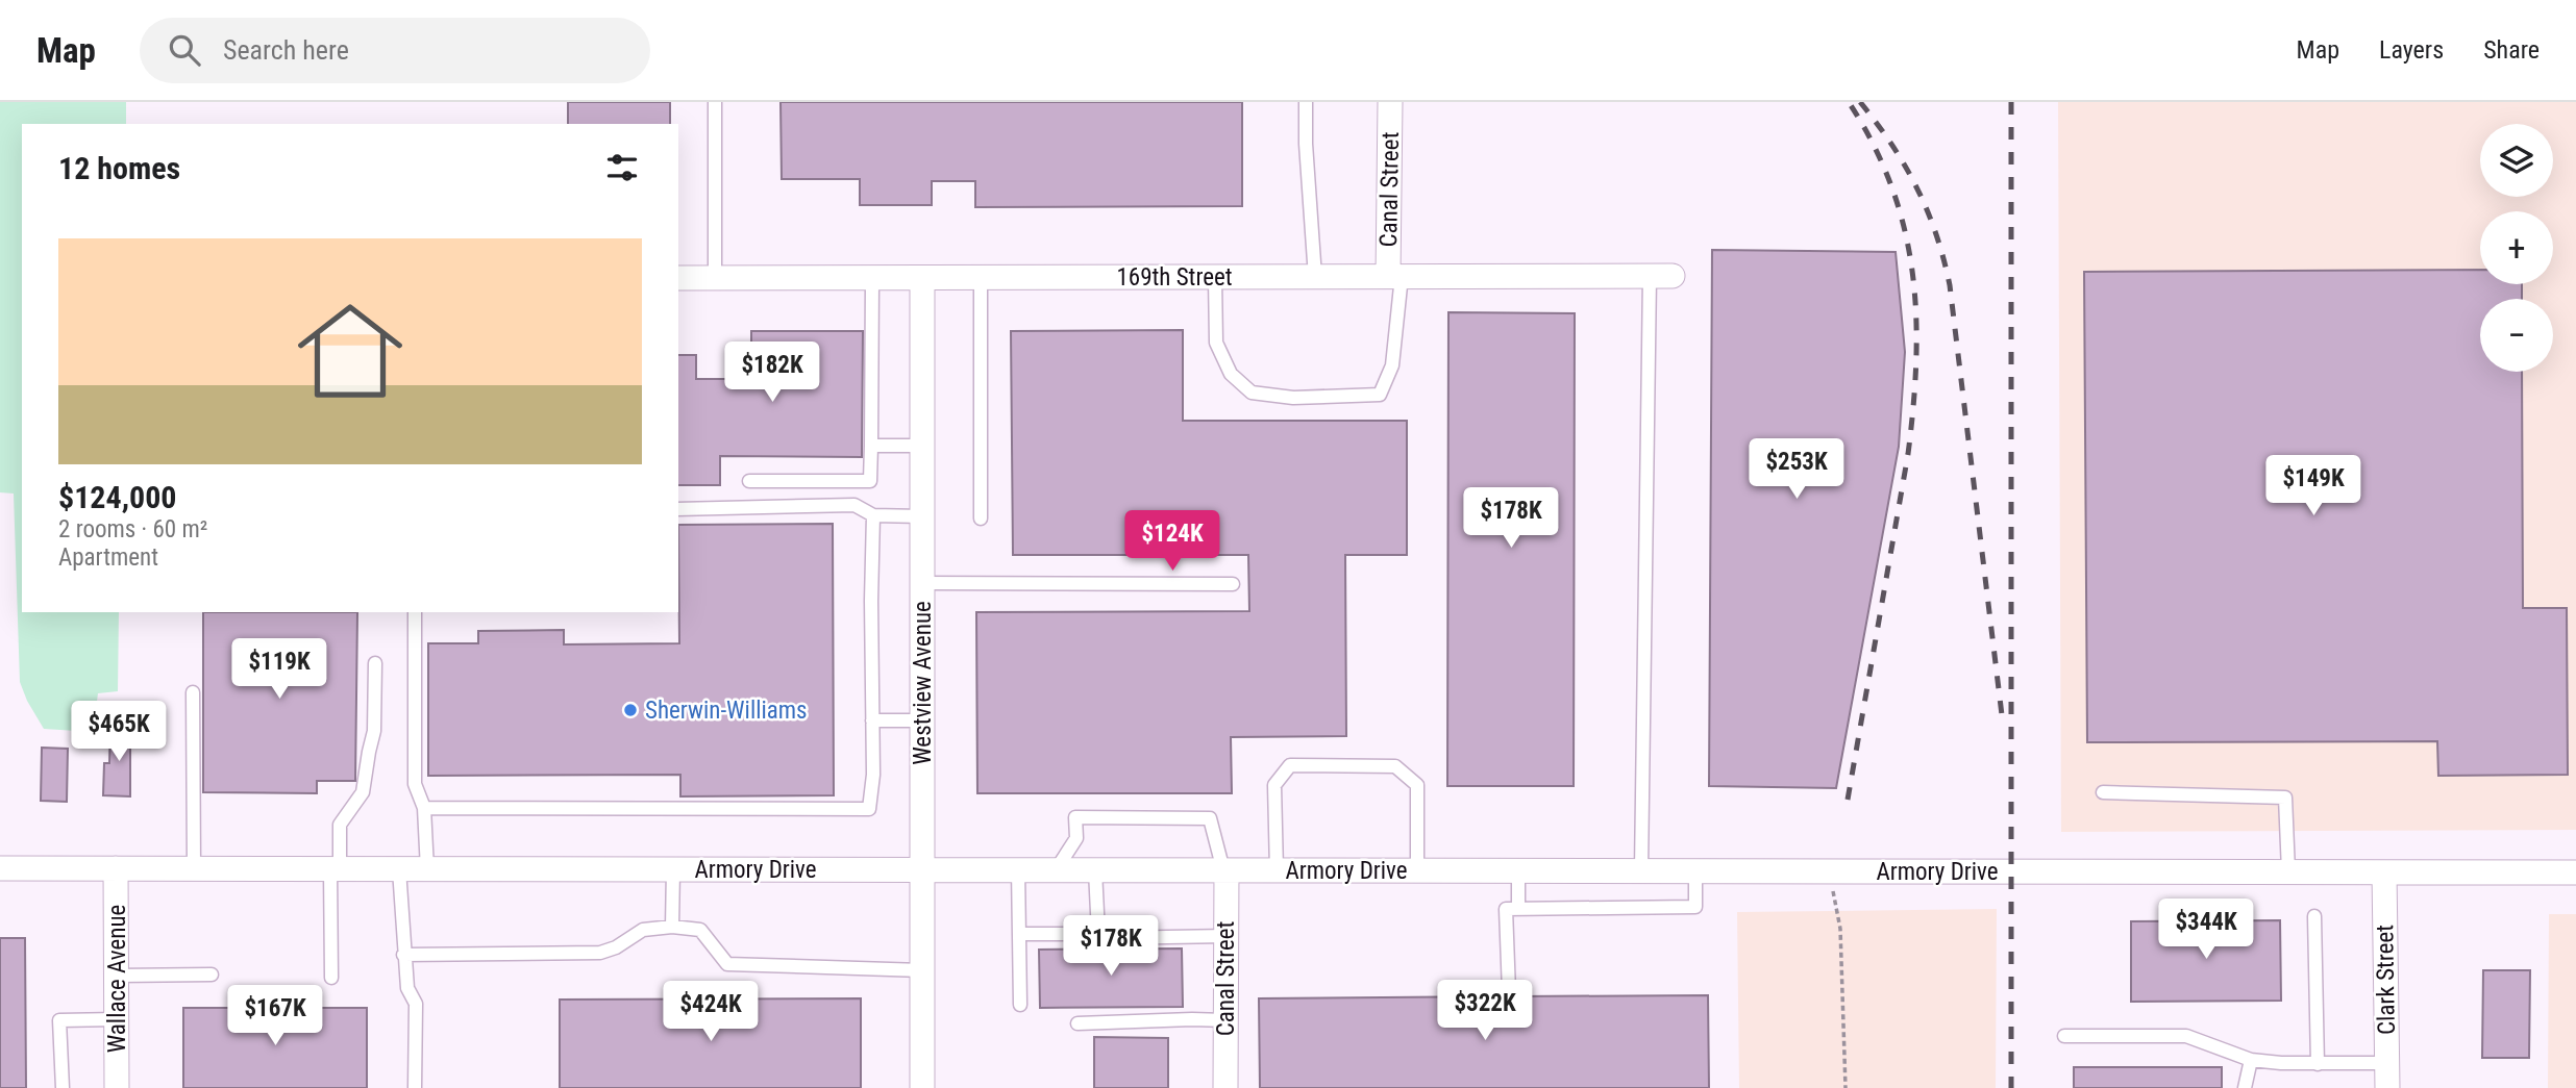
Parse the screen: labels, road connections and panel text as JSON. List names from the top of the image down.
{
  "streets": {
    "street": [
      "Canal Street",
      "169th Street",
      "Westview Avenue",
      "Armory Drive",
      "Wallace Avenue",
      "Clark Street"
    ]
  },
  "crossings": [
    ["Canal Street", "169th Street"],
    ["Canal Street", "Armory Drive"],
    ["169th Street", "Westview Avenue"],
    ["Westview Avenue", "Armory Drive"],
    ["Armory Drive", "Wallace Avenue"],
    ["Armory Drive", "Clark Street"]
  ],
  "places": ["Sherwin-Williams"],
  "page": {
    "header": "Map",
    "search": "Search here",
    "nav": ["Map", "Layers", "Share"],
    "map_buttons": ["+", "−"],
    "heading": "12 homes",
    "list": [
      {
        "name": "$124,000",
        "note": "2 rooms · 60 m² · Apartment"
      }
    ],
    "price": [
      "$182K",
      "$253K",
      "$149K",
      "$178K",
      "$124K",
      "$119K",
      "$465K",
      "$344K",
      "$178K",
      "$322K",
      "$424K",
      "$167K"
    ]
  }
}
